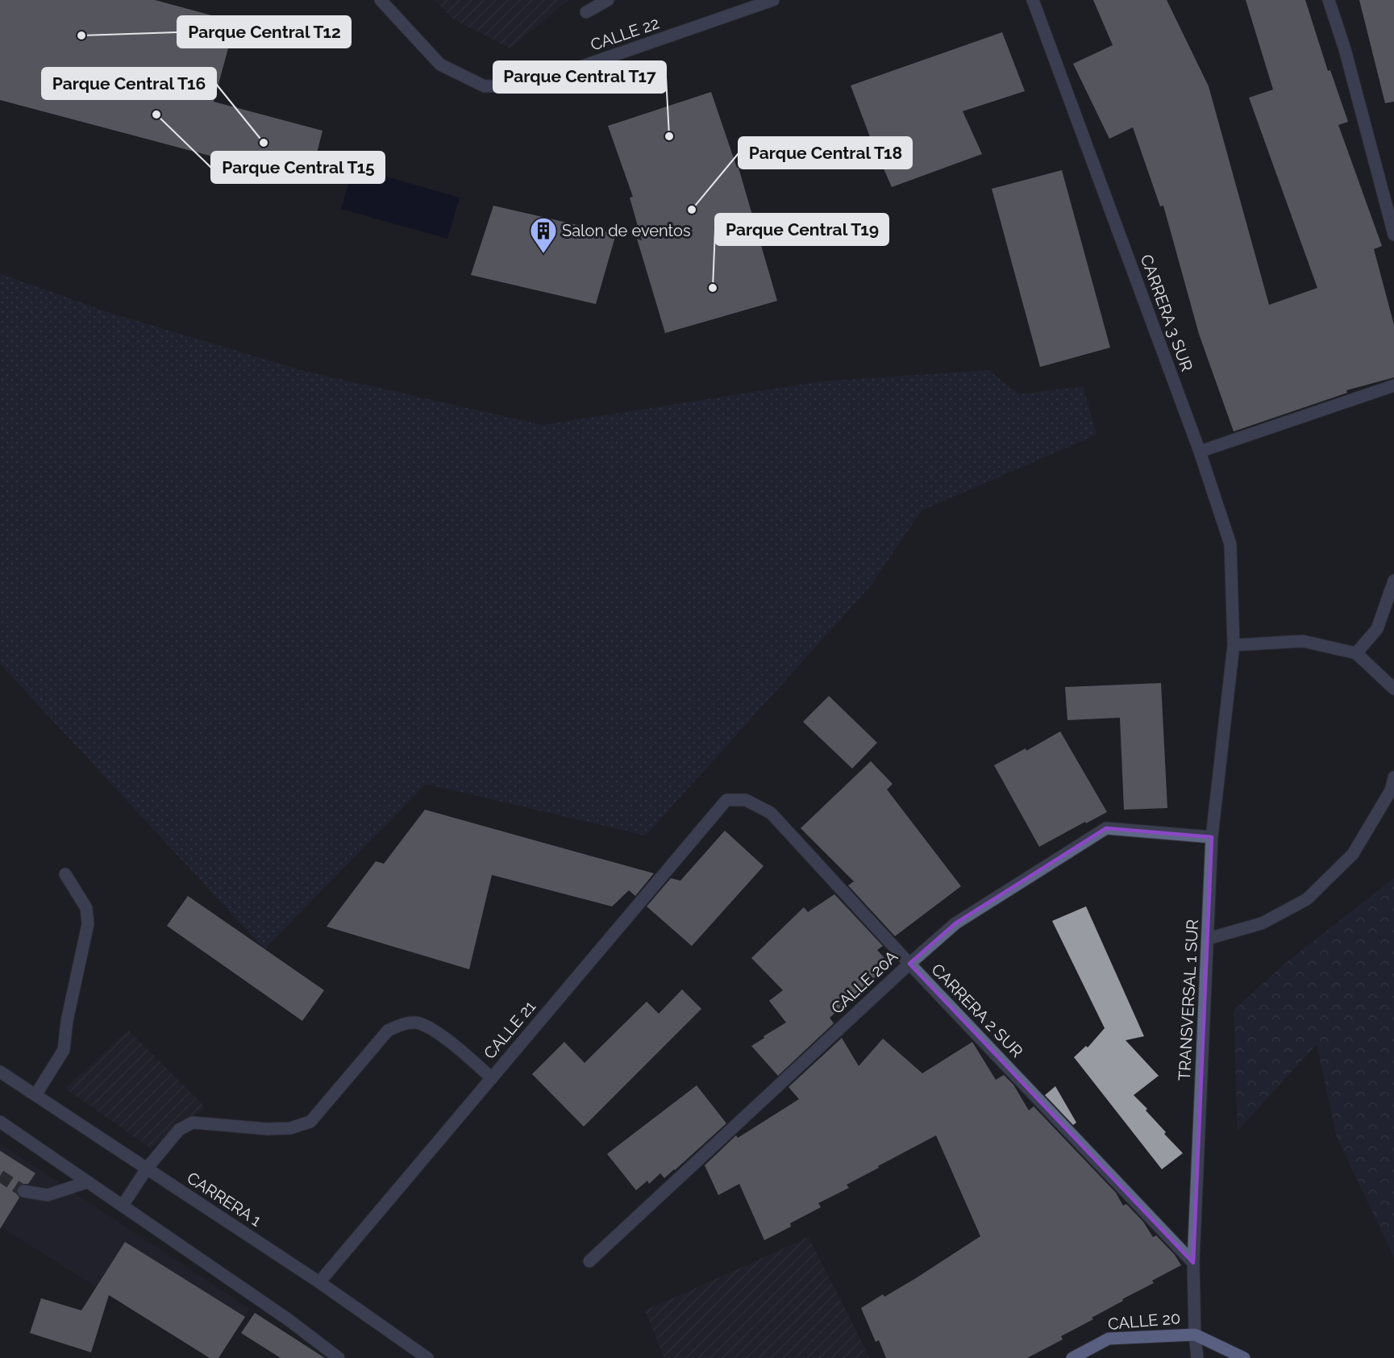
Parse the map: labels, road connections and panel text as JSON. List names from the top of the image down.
{
  "streets": {
    "main road": ["CALLE 20"],
    "street": [
      "CALLE 22",
      "CARRERA 3 SUR",
      "CALLE 20A",
      "TRANSVERSAL 1 SUR",
      "CARRERA 2 SUR",
      "CALLE 21",
      "CARRERA 1"
    ]
  },
  "crossings": [
    ["CARRERA 3 SUR", "TRANSVERSAL 1 SUR"],
    ["CALLE 20A", "TRANSVERSAL 1 SUR"],
    ["CALLE 20A", "CARRERA 2 SUR"],
    ["TRANSVERSAL 1 SUR", "CARRERA 2 SUR"],
    ["TRANSVERSAL 1 SUR", "CALLE 20"],
    ["CARRERA 2 SUR", "CALLE 21"],
    ["CALLE 21", "CARRERA 1"]
  ],
  "places": {
    "other": [
      "Parque Central T12",
      "Parque Central T15",
      "Parque Central T17",
      "Parque Central T16",
      "Parque Central T18",
      "Parque Central T19"
    ],
    "building": ["Salon de eventos"]
  }
}
